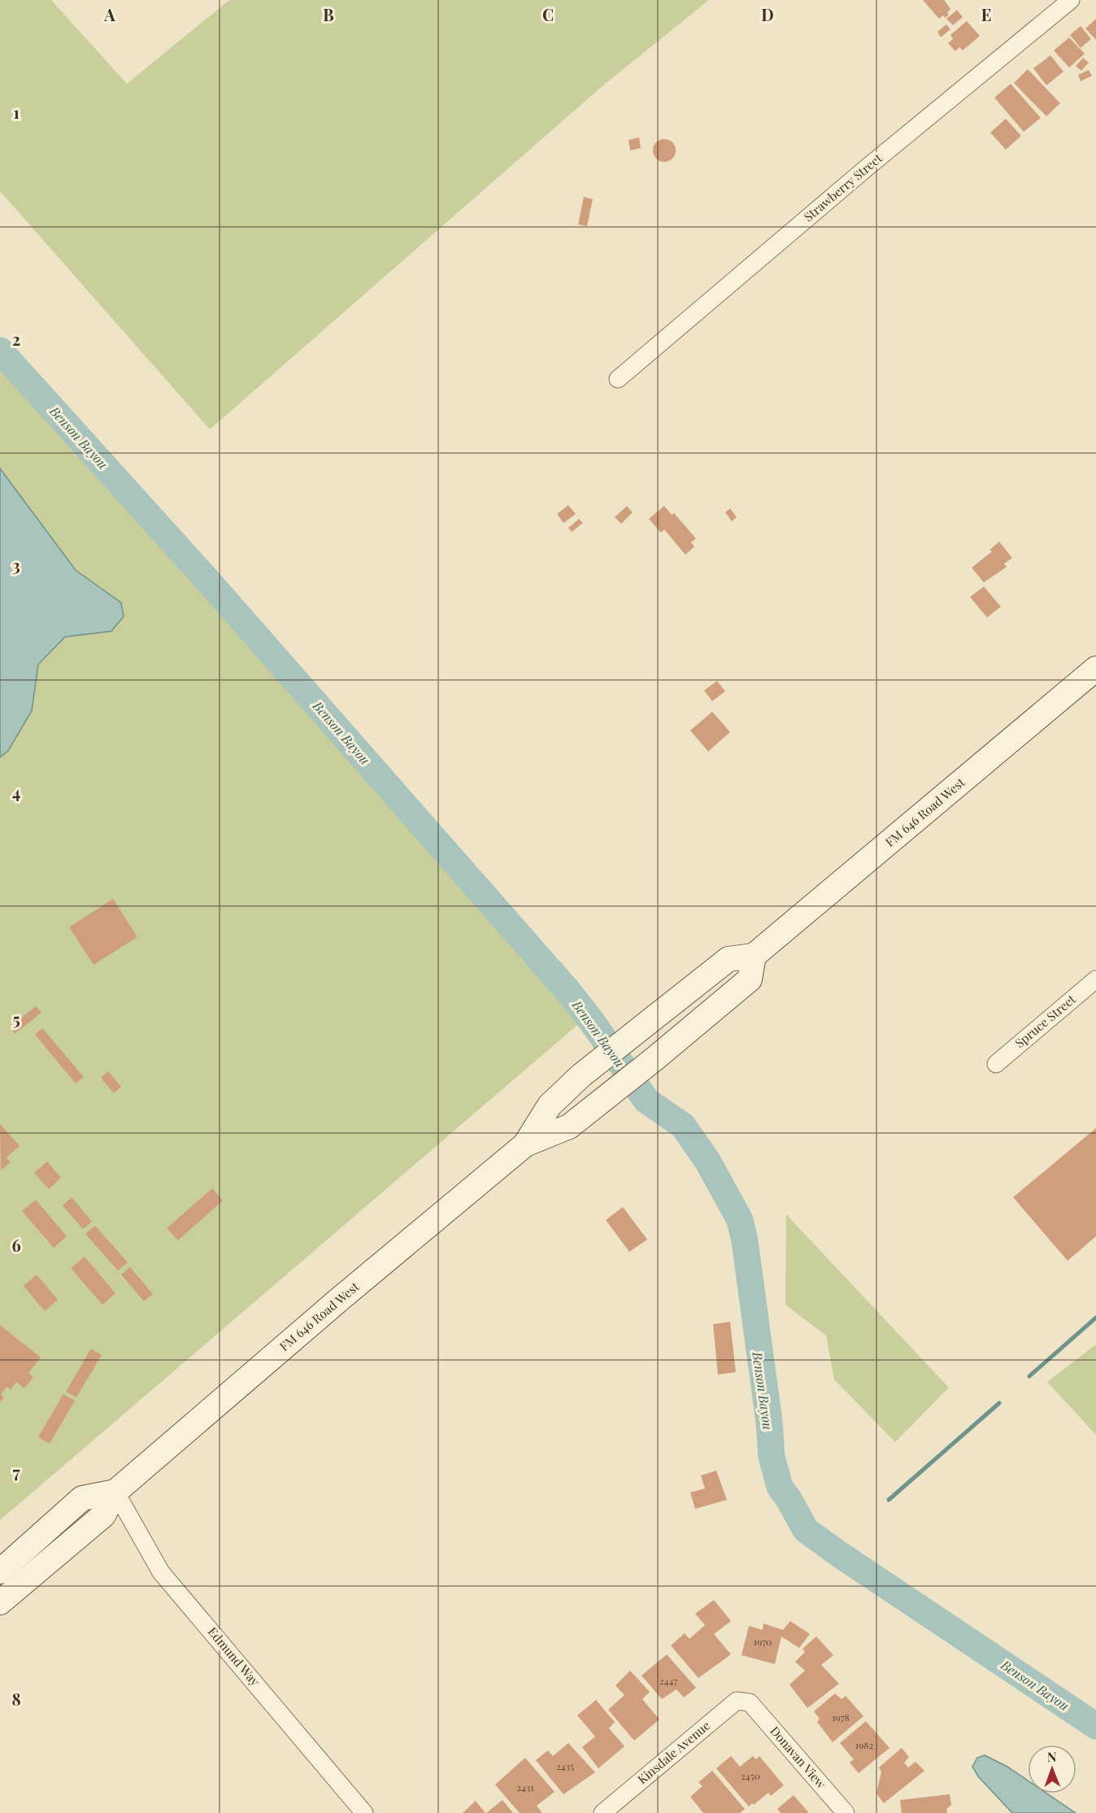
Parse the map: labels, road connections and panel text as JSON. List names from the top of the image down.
{
  "streets": {
    "main road": ["FM 646 Road West"],
    "street": [
      "Strawberry Street",
      "Spruce Street",
      "Edmund Way",
      "Kinsdale Avenue",
      "Donavan View"
    ]
  },
  "crossings": [
    ["FM 646 Road West", "Edmund Way"],
    ["Kinsdale Avenue", "Donavan View"]
  ],
  "water": ["Benson Bayou"],
  "house_numbers": [
    "1970",
    "2447",
    "1978",
    "1982",
    "2435",
    "2450",
    "2431"
  ],
  "north": "top",
  "grid": {
    "columns": [
      "A",
      "B",
      "C",
      "D",
      "E"
    ],
    "rows": [
      "1",
      "2",
      "3",
      "4",
      "5",
      "6",
      "7",
      "8"
    ]
  }
}
